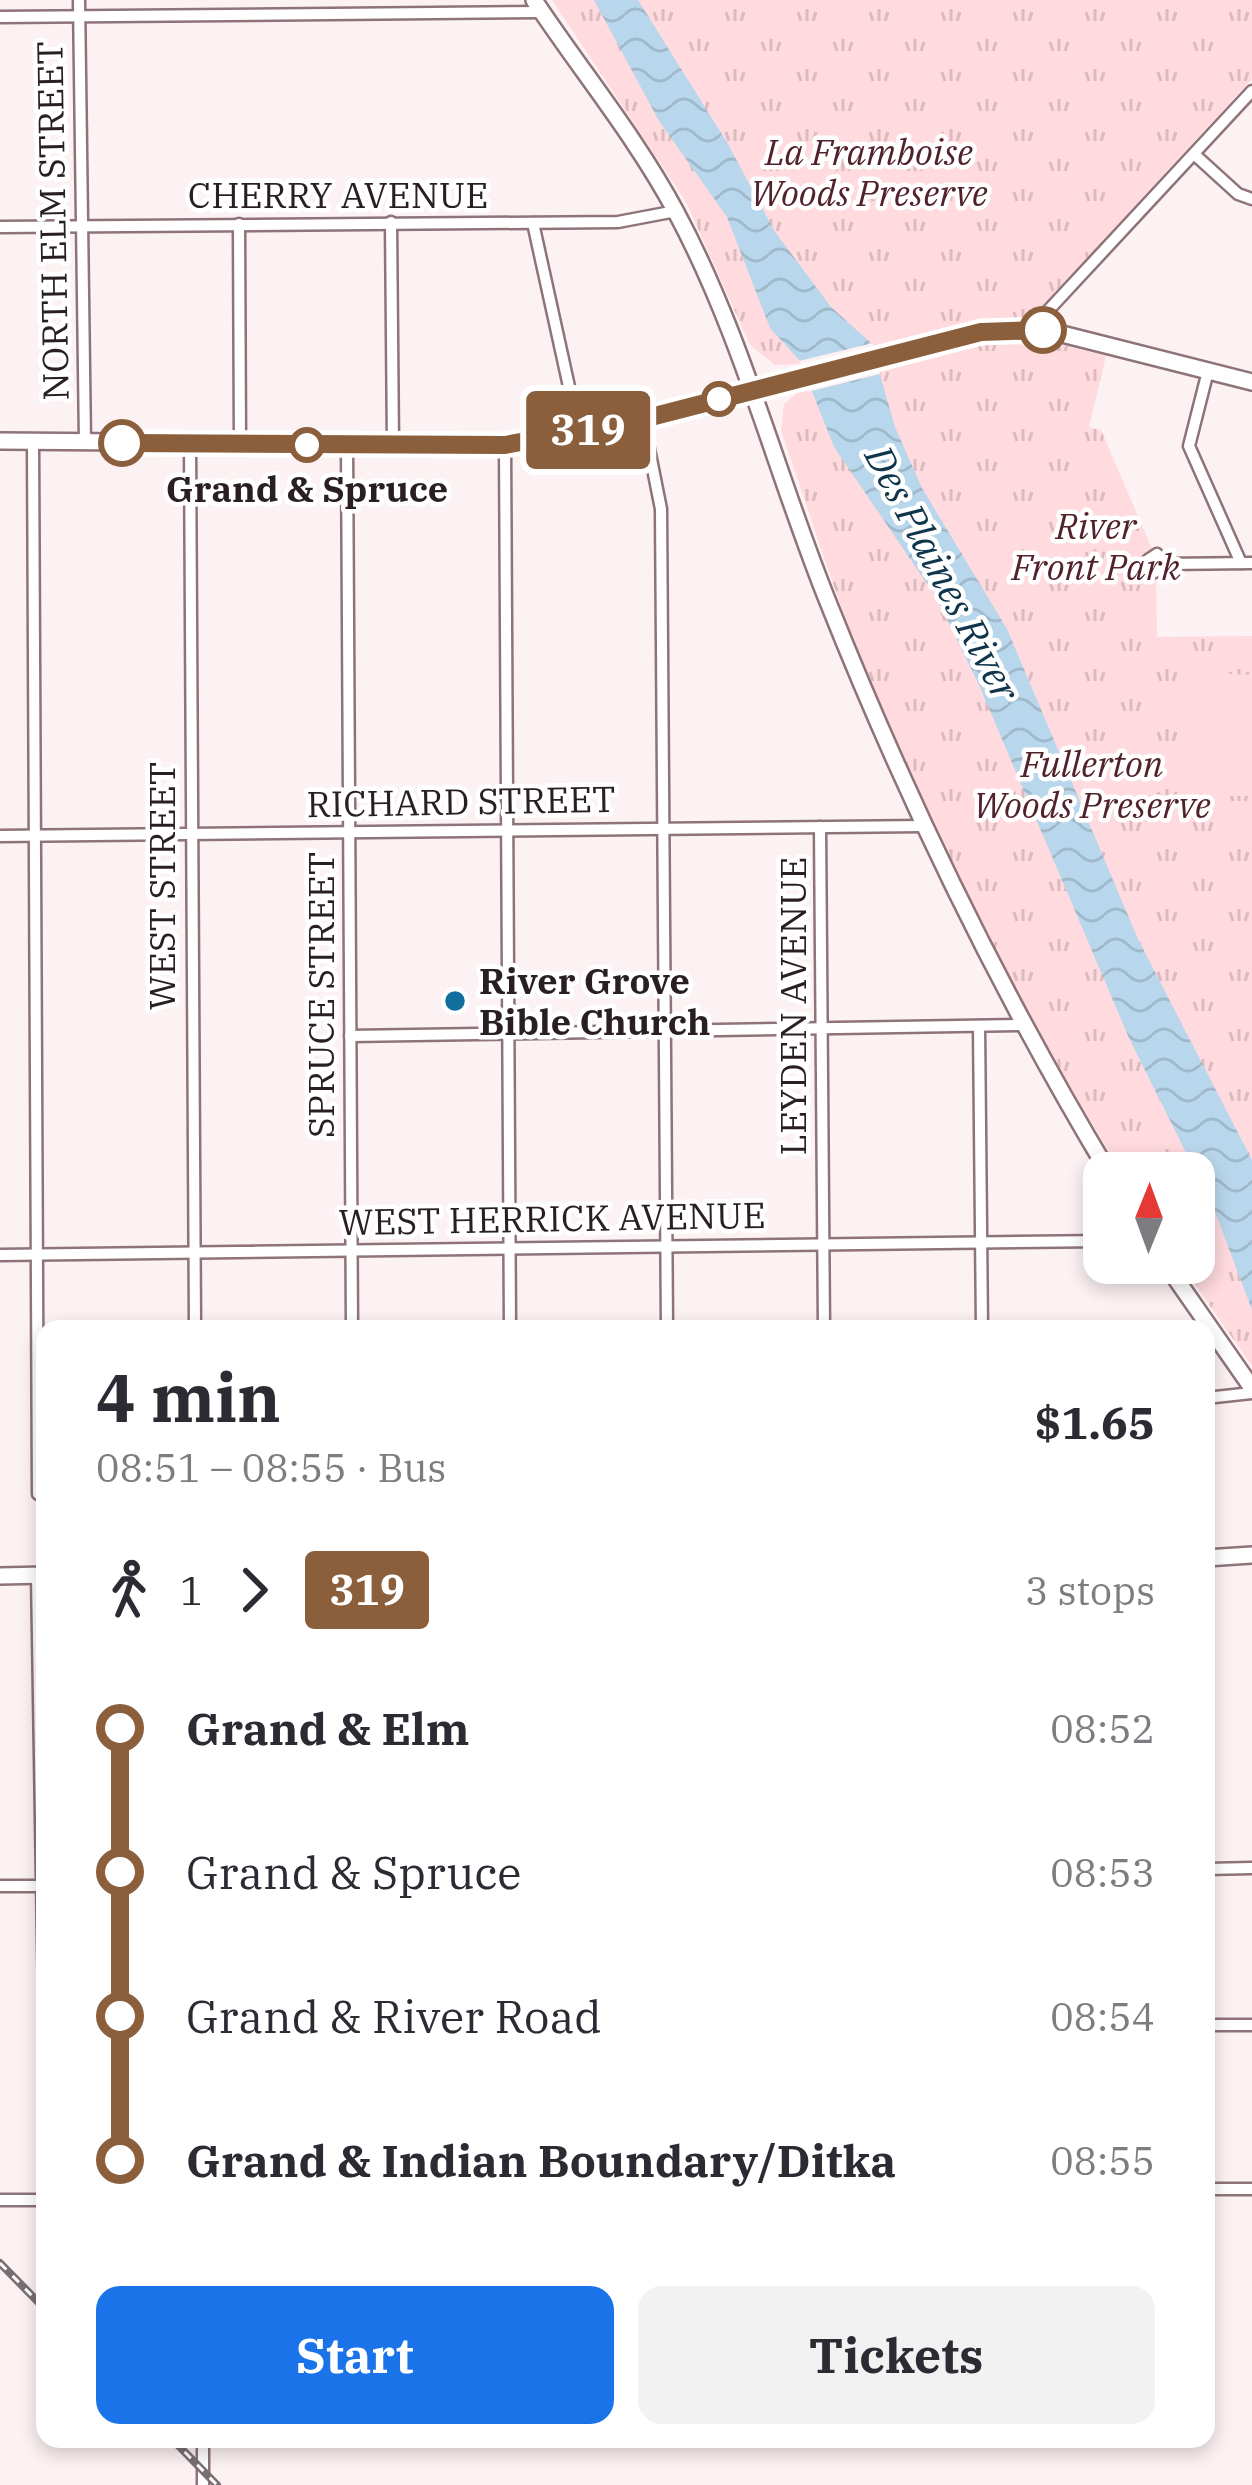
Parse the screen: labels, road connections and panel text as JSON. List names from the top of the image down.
{
  "streets": {
    "street": [
      "CHERRY AVENUE",
      "NORTH ELM STREET",
      "RICHARD STREET",
      "WEST STREET",
      "SPRUCE STREET",
      "LEYDEN AVENUE",
      "WEST HERRICK AVENUE"
    ]
  },
  "crossings": [
    ["CHERRY AVENUE", "NORTH ELM STREET"],
    ["RICHARD STREET", "WEST STREET"],
    ["RICHARD STREET", "SPRUCE STREET"],
    ["RICHARD STREET", "LEYDEN AVENUE"],
    ["WEST STREET", "WEST HERRICK AVENUE"],
    ["SPRUCE STREET", "WEST HERRICK AVENUE"],
    ["LEYDEN AVENUE", "WEST HERRICK AVENUE"]
  ],
  "water": ["Des Plaines River"],
  "parks": ["La Framboise Woods Preserve", "River Front Park", "Fullerton Woods Preserve"],
  "places": ["Grand & Spruce", "River Grove Bible Church"],
  "lines": ["bus line 319"],
  "north": "top",
  "page": {
    "on_map": "319",
    "heading": ["4 min", "08:51 – 08:55 · Bus", "$1.65"],
    "legs": ["1", "319", "3 stops"],
    "list": [
      {
        "name": "Grand & Elm",
        "value": "08:52"
      },
      {
        "name": "Grand & Spruce",
        "value": "08:53"
      },
      {
        "name": "Grand & River Road",
        "value": "08:54"
      },
      {
        "name": "Grand & Indian Boundary/Ditka",
        "value": "08:55"
      }
    ],
    "buttons": ["Start", "Tickets"]
  }
}
